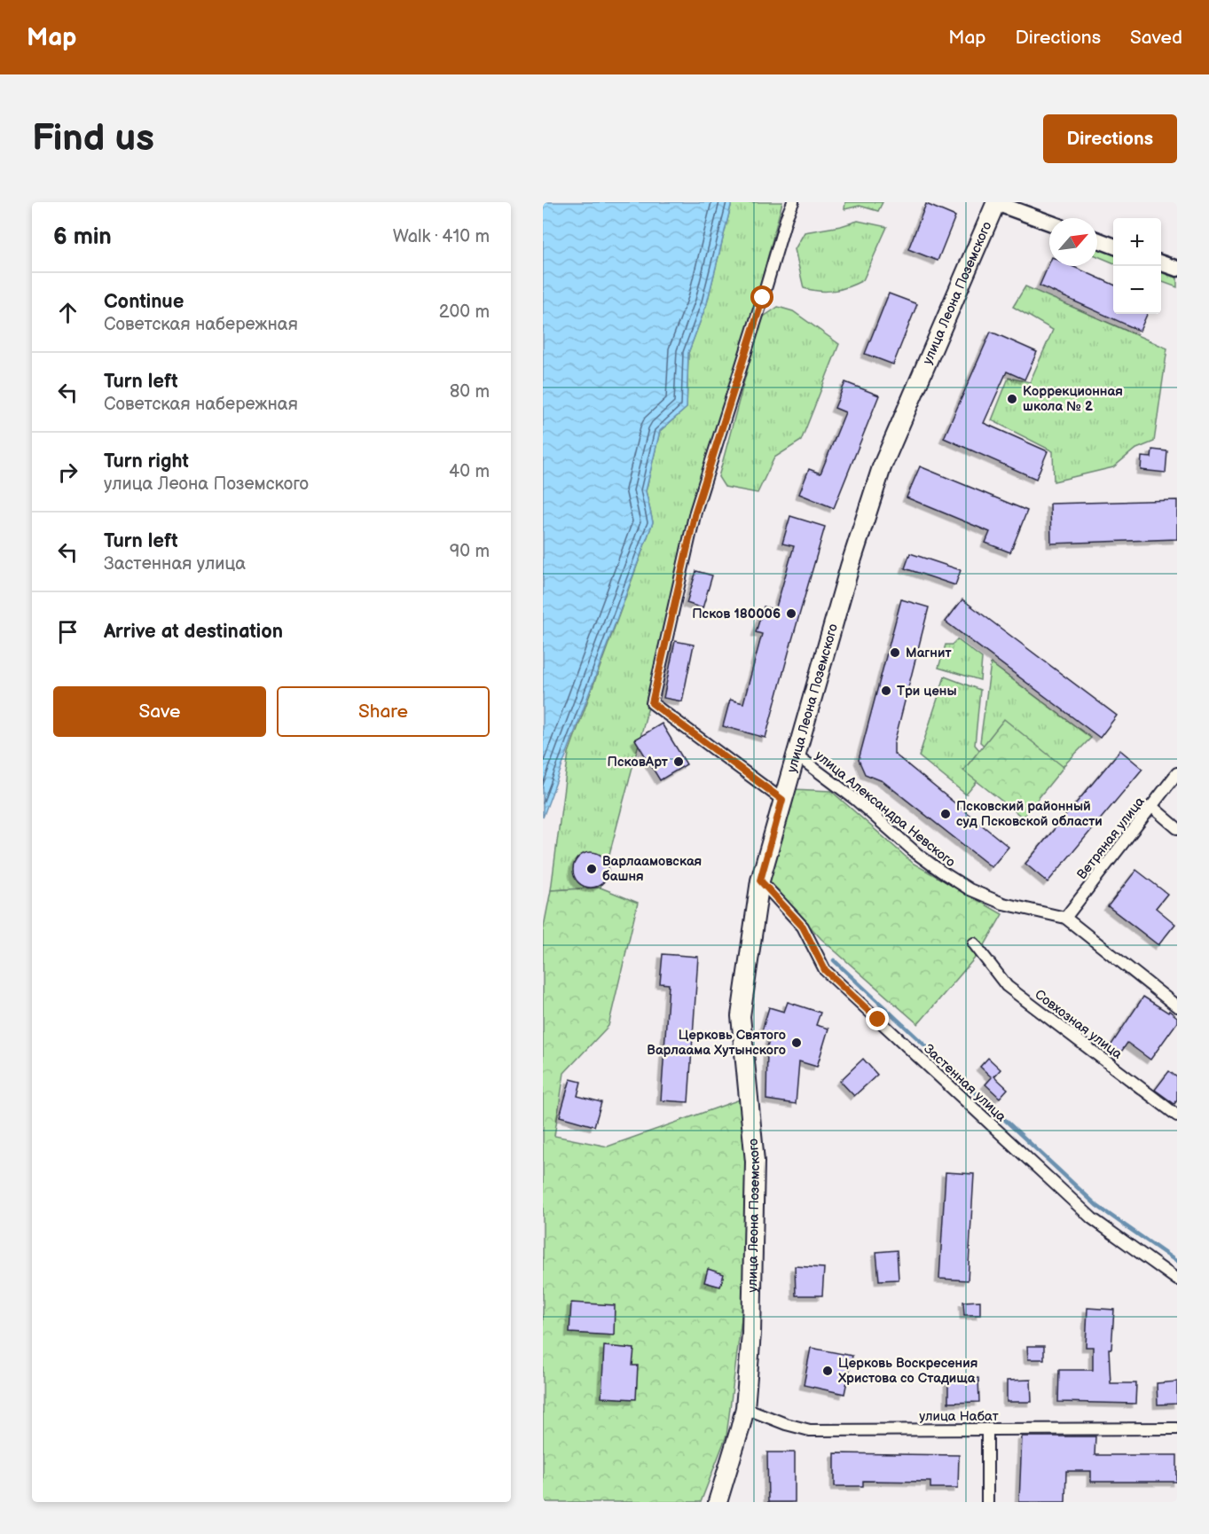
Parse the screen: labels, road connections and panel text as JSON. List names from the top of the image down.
{
  "streets": {
    "main road": ["улица Леона Поземского"],
    "street": [
      "улица Александра Невского",
      "Ветряная улица",
      "Совхозная улица",
      "Застенная улица",
      "улица Набат"
    ]
  },
  "crossings": [
    ["улица Леона Поземского", "улица Александра Невского"],
    ["улица Леона Поземского", "Застенная улица"],
    ["улица Леона Поземского", "улица Набат"],
    ["улица Александра Невского", "Ветряная улица"]
  ],
  "places": [
    "Коррекционная школа № 2",
    "Псков 180006",
    "Магнит",
    "Три цены",
    "ПсковАрт",
    "Псковский районный суд Псковской области",
    "Варлаамовская башня",
    "Церковь Святого Варлаама Хутынского",
    "Церковь Воскресения Христова со Стадища"
  ],
  "north": "top right",
  "page": {
    "header": "Map",
    "nav": ["Map", "Directions", "Saved"],
    "buttons": [
      "Directions",
      ["Save", "Share"]
    ],
    "title": "Find us",
    "heading": ["6 min", "Walk · 410 m"],
    "map_buttons": ["+", "−"],
    "list": [
      ["Continue", "Советская набережная", "200 m"],
      ["Turn left", "Советская набережная", "80 m"],
      ["Turn right", "улица Леона Поземского", "40 m"],
      ["Turn left", "Застенная улица", "90 m"],
      "Arrive at destination"
    ]
  }
}
